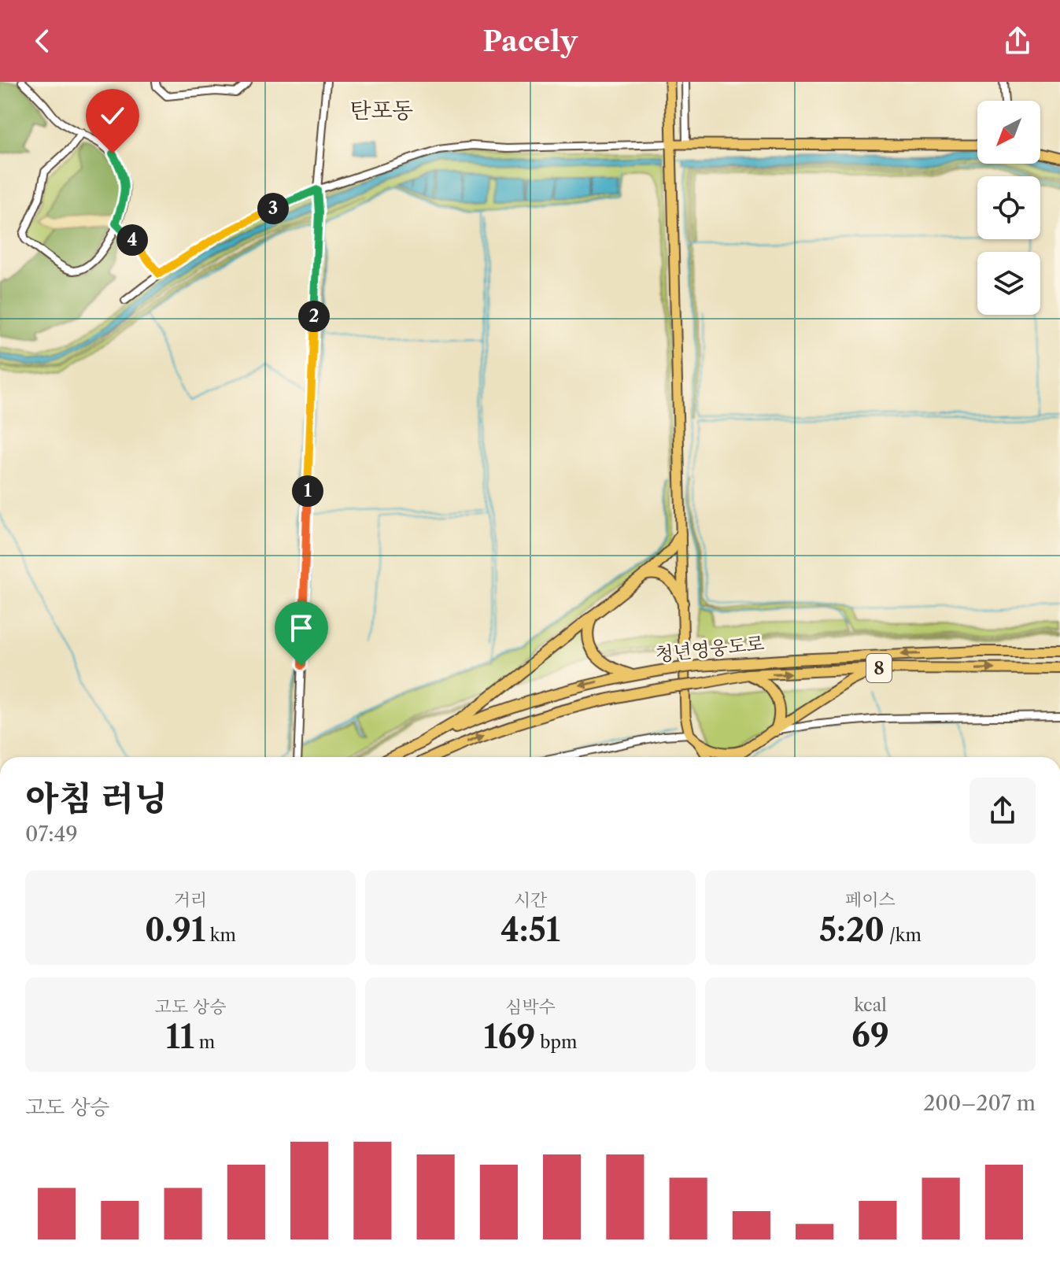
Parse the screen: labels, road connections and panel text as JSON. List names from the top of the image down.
{
  "streets": {
    "highway": ["청년영웅도로", "8"]
  },
  "districts": ["탄포동"],
  "north": "bottom left",
  "page": {
    "header": "Pacely",
    "pins": [
      "3",
      "4",
      "2",
      "1"
    ],
    "heading": ["아침 러닝", "07:49"],
    "stats": [
      ["거리", "0.91 km"],
      ["시간", "4:51"],
      ["페이스", "5:20 /km"],
      ["고도 상승", "11 m"],
      ["심박수", "169 bpm"],
      ["kcal", "69"]
    ],
    "chart": ["고도 상승", "200–207 m"]
  }
}
